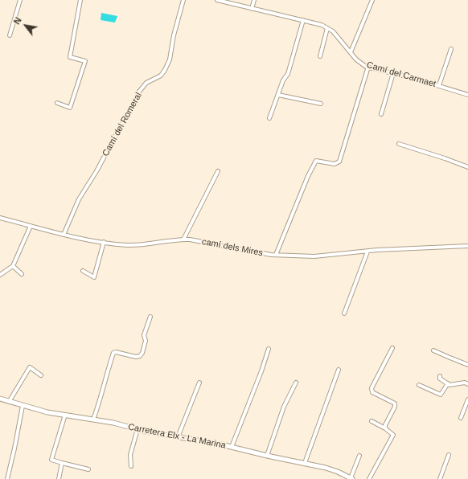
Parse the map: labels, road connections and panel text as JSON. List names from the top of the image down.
{
  "streets": {
    "main road": ["Carretera Elx - La Marina"],
    "street": ["Camí del Carmaet", "Camí del Romeral", "camí dels Mires"]
  },
  "crossings": [
    ["Camí del Romeral", "camí dels Mires"]
  ],
  "north": "top left"
}
